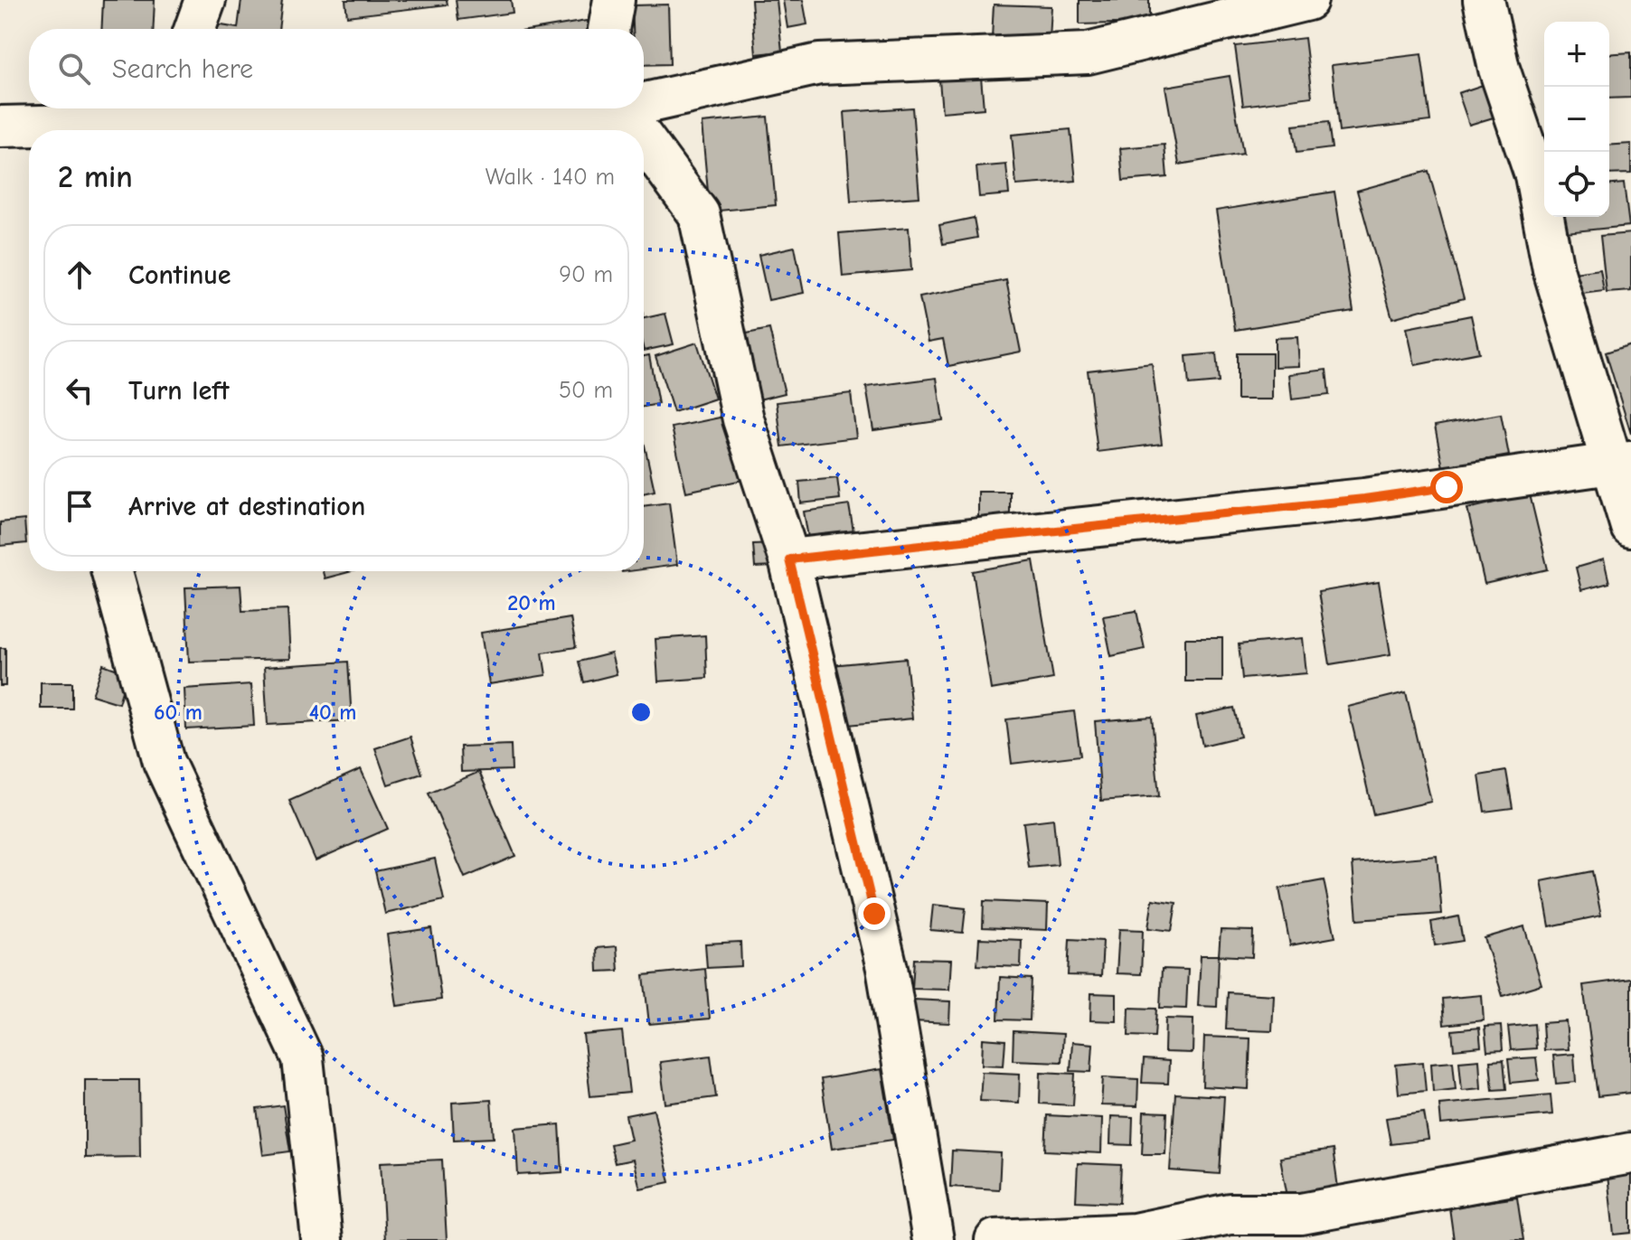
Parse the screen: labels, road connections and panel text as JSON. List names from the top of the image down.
{
  "page": {
    "map_buttons": ["+", "−"],
    "search": "Search here",
    "heading": ["2 min", "Walk · 140 m"],
    "list": [
      ["Continue", "90 m"],
      ["Turn left", "50 m"],
      "Arrive at destination"
    ]
  },
  "rings": ["20 m", "40 m", "60 m"]
}
